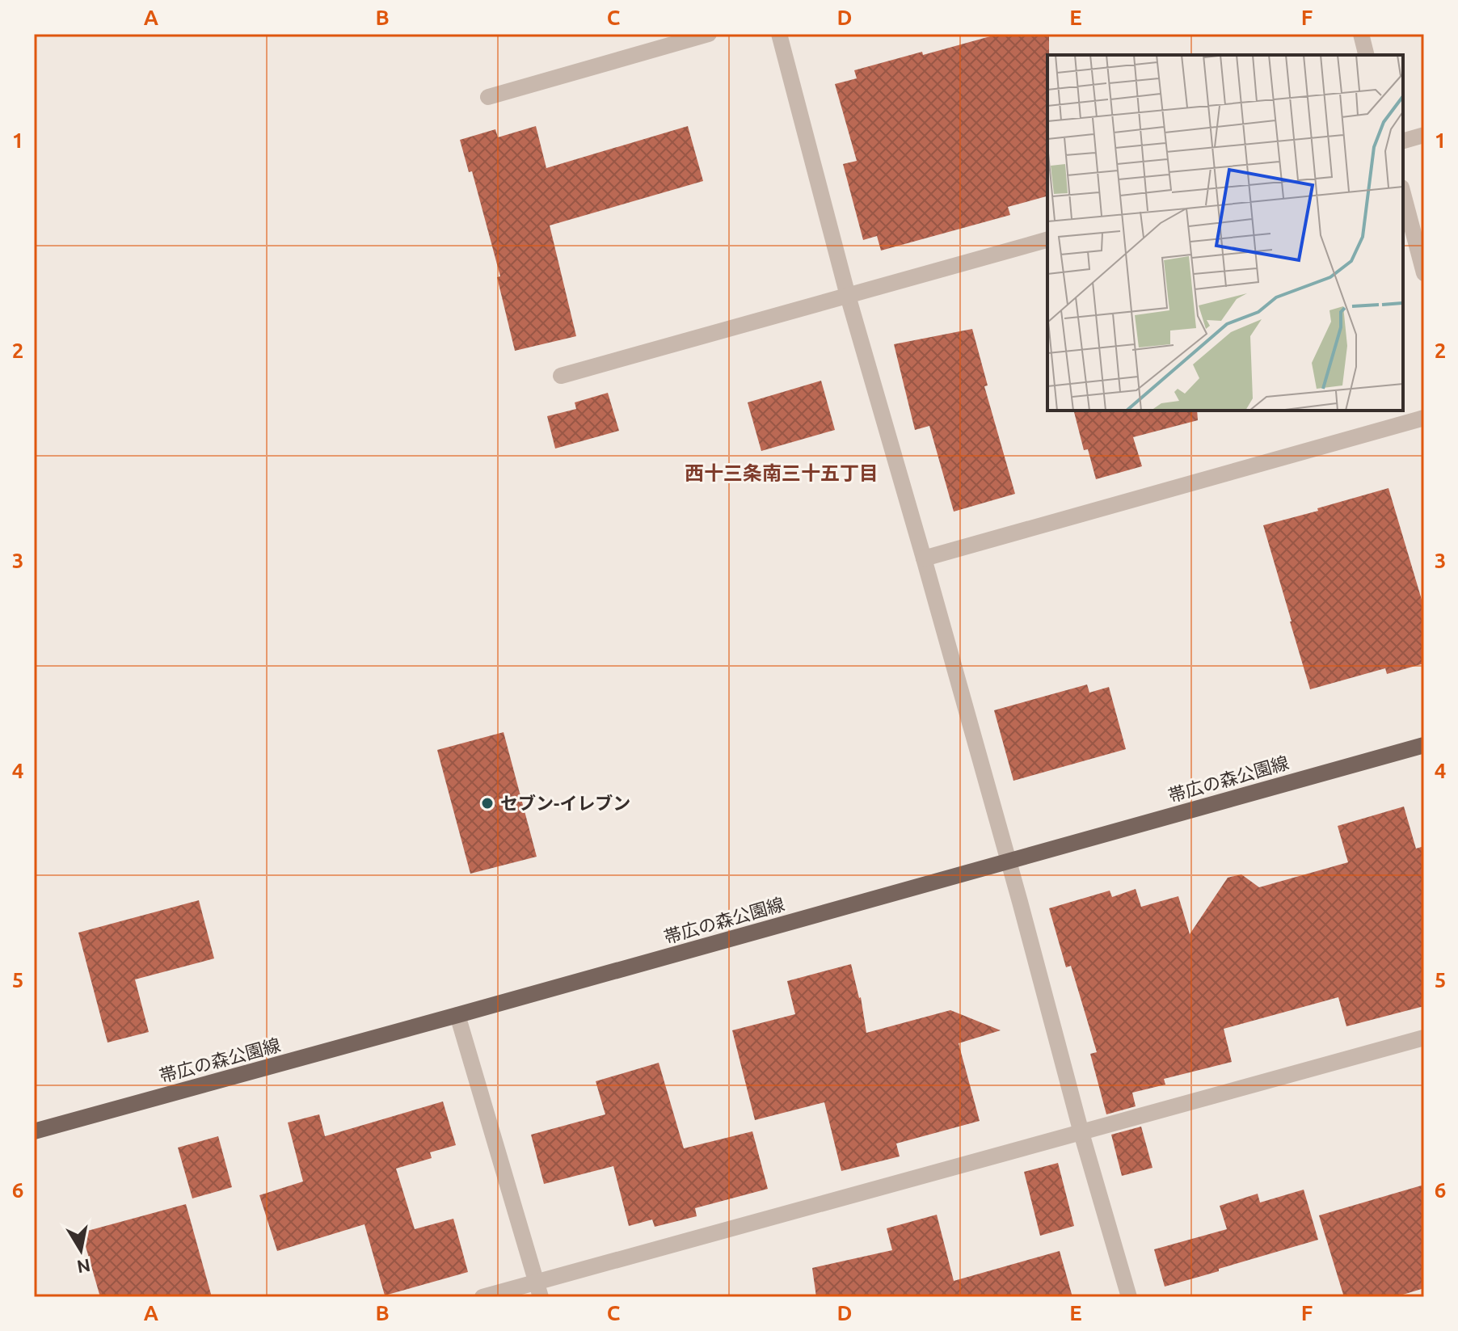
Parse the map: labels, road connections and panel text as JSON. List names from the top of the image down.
{
  "streets": {
    "main road": ["帯広の森公園線"]
  },
  "districts": ["西十三条南三十五丁目"],
  "places": ["セブン-イレブン"],
  "north": "bottom",
  "grid": {
    "columns": [
      "A",
      "B",
      "C",
      "D",
      "E",
      "F"
    ],
    "rows": [
      "1",
      "2",
      "3",
      "4",
      "5",
      "6"
    ]
  }
}
